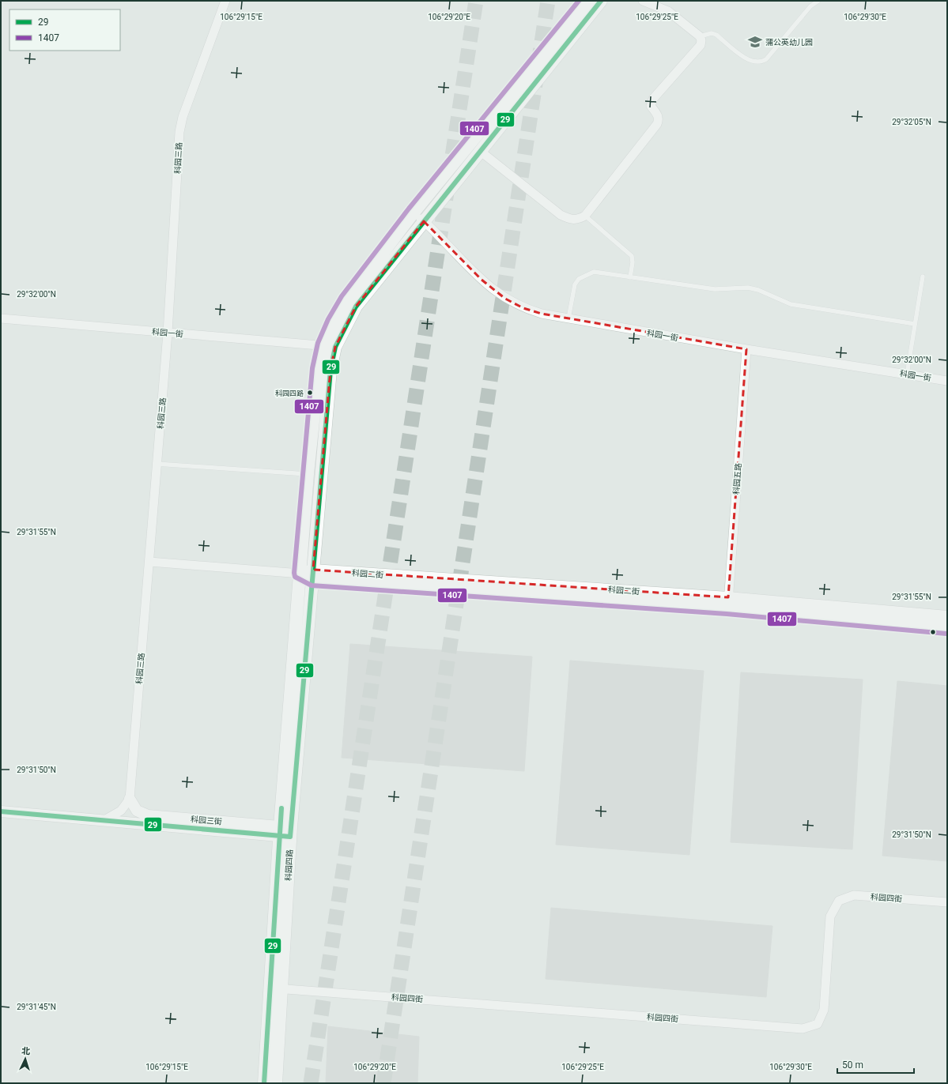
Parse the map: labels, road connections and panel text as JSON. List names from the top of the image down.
{
  "streets": {
    "main road": ["科园四路"],
    "street": [
      "科园三路",
      "科园一街",
      "科园五路",
      "科园二街",
      "科园三街",
      "科园四街"
    ]
  },
  "crossings": [
    ["科园三路", "科园一街"],
    ["科园三路", "科园二街"],
    ["科园三路", "科园三街"],
    ["科园一街", "科园五路"],
    ["科园一街", "科园四路"],
    ["科园五路", "科园二街"],
    ["科园二街", "科园四路"],
    ["科园三街", "科园四路"],
    ["科园四路", "科园四街"]
  ],
  "places": {
    "school or university": ["蒲公英幼儿园"],
    "other": ["科园四路"]
  },
  "lines": ["transit line 29", "transit line 1407"],
  "legend": ["29", "1407"],
  "scale_bar": "50 m",
  "north": "top",
  "coordinates": [
    "106°29'15\"E",
    "106°29'20\"E",
    "106°29'25\"E",
    "106°29'30\"E",
    "29°32'05\"N",
    "29°32'00\"N",
    "29°31'55\"N",
    "29°31'50\"N",
    "29°31'45\"N"
  ]
}
